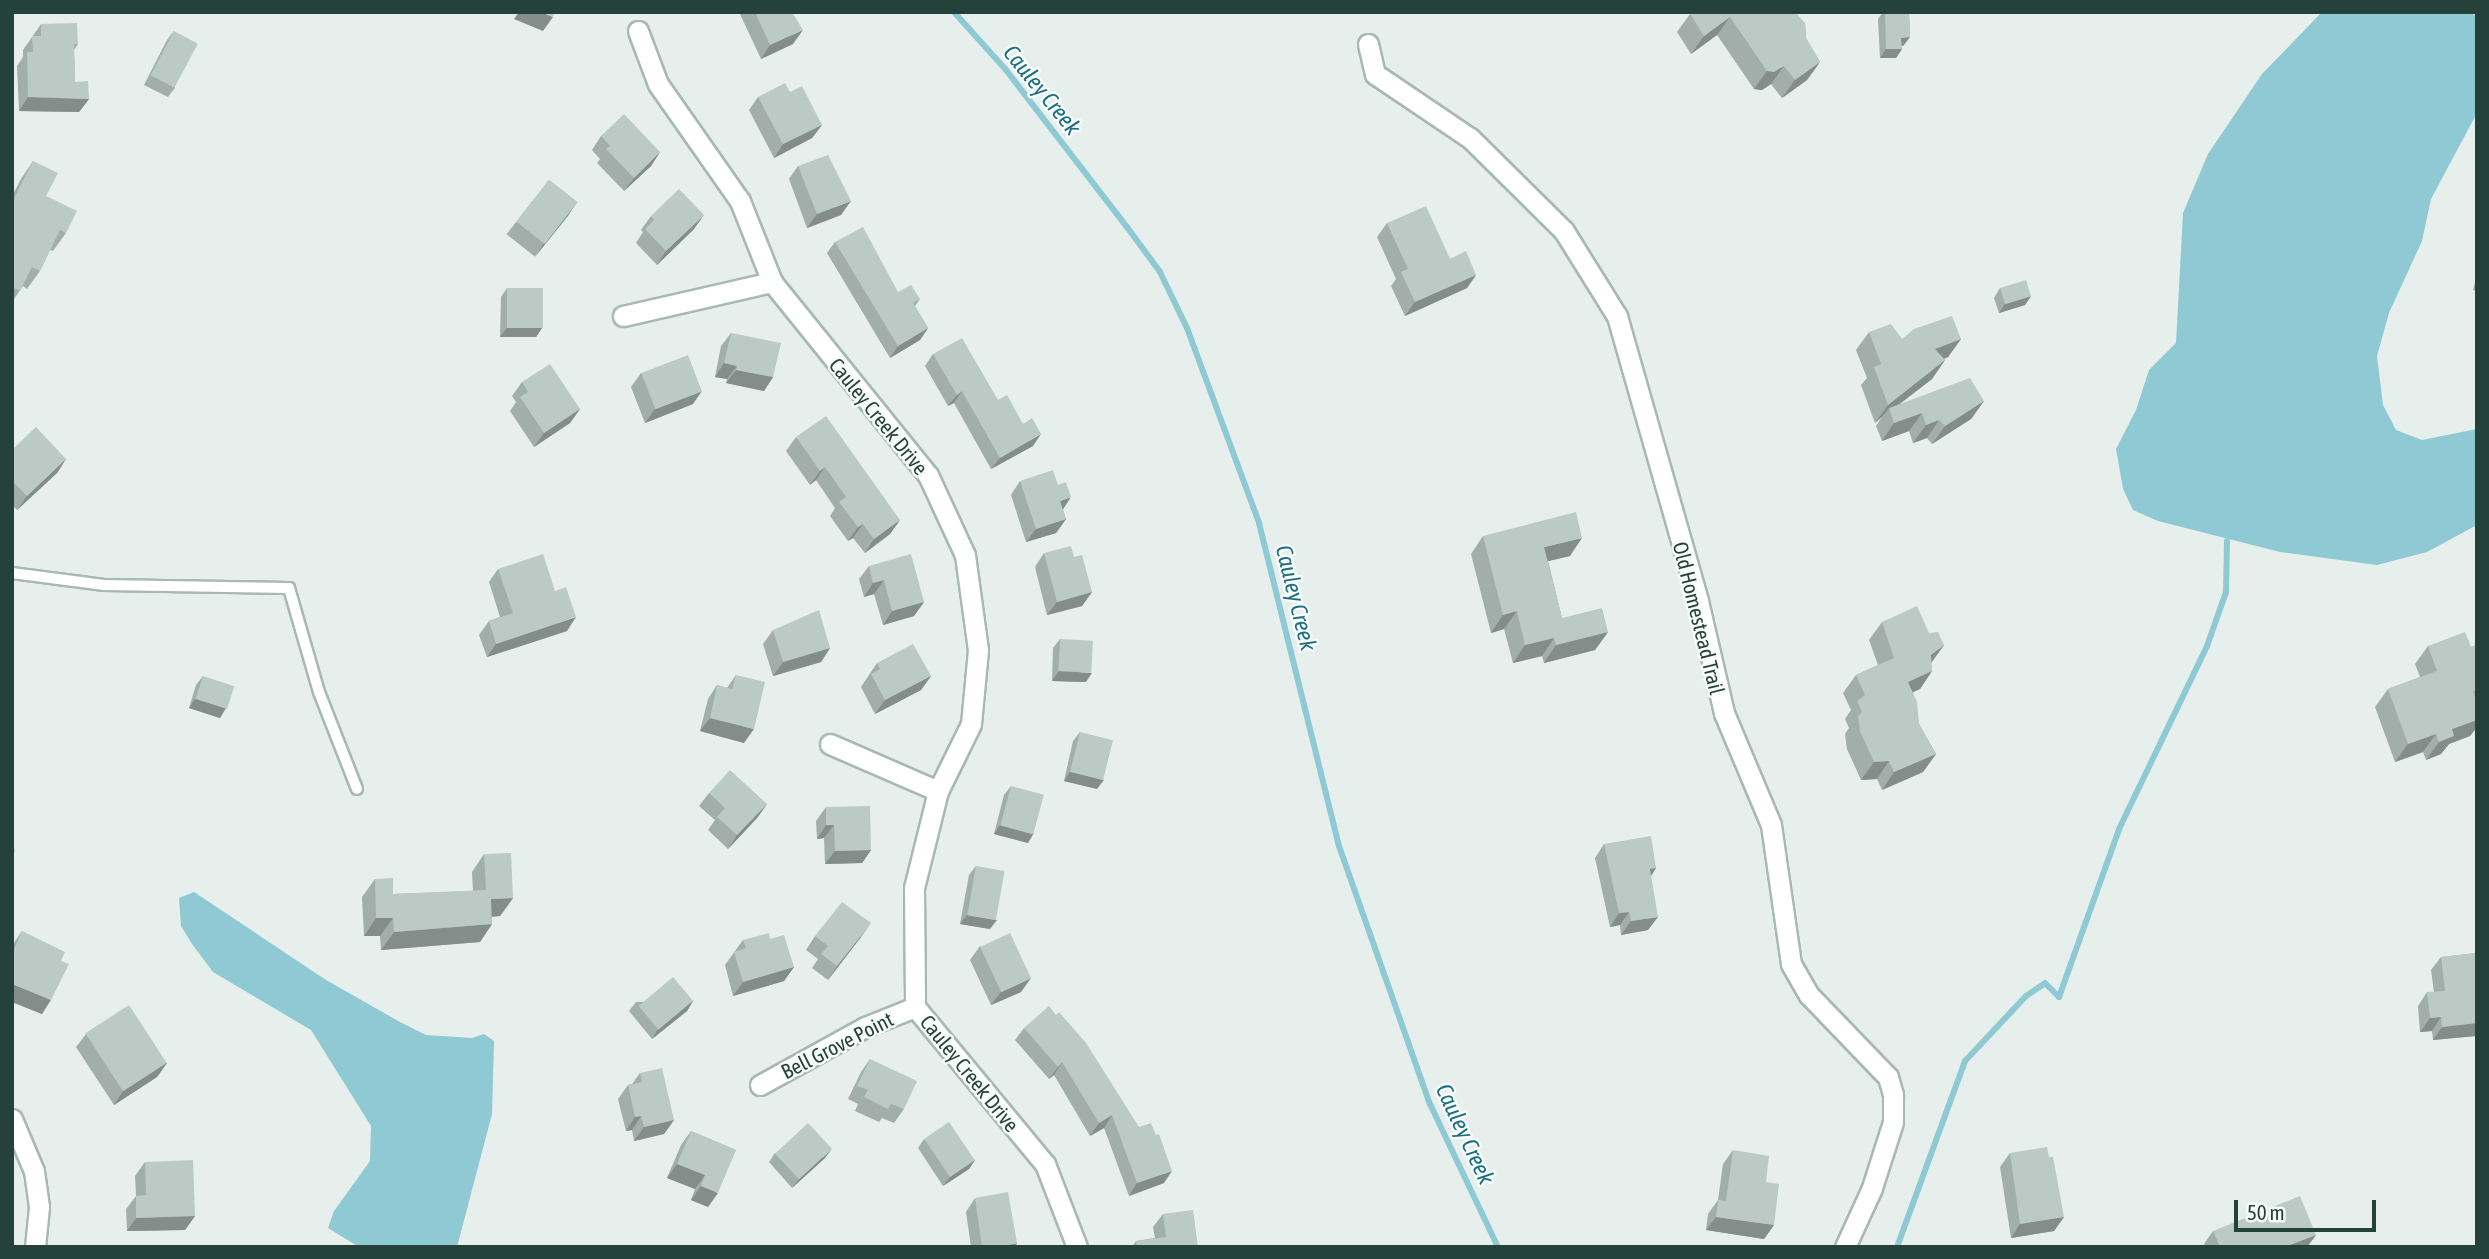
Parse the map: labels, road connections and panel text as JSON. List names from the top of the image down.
{
  "streets": {
    "street": ["Cauley Creek Drive", "Old Homestead Trail", "Bell Grove Point"]
  },
  "crossings": [
    ["Cauley Creek Drive", "Bell Grove Point"]
  ],
  "water": ["Cauley Creek"],
  "scale_bar": "50 m"
}
